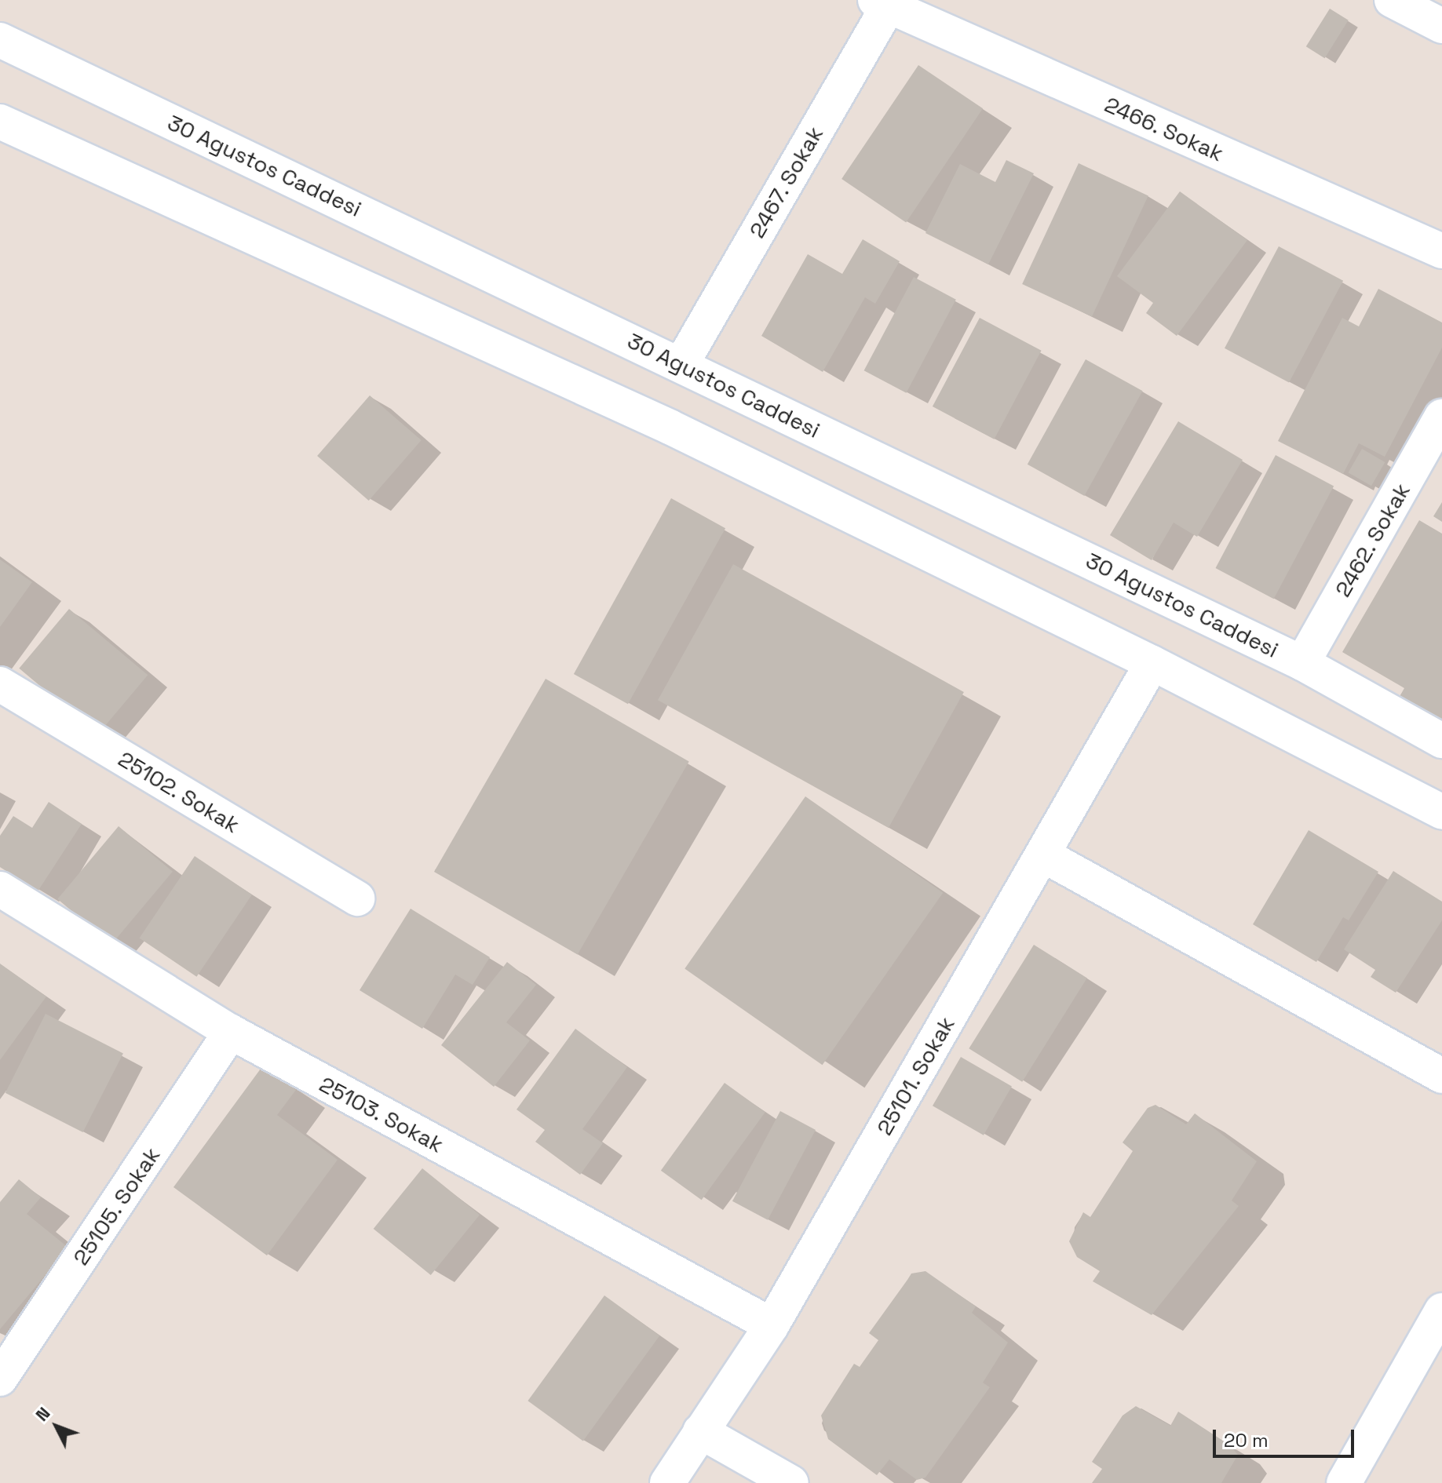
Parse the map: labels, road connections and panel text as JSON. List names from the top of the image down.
{
  "streets": {
    "street": [
      "2466. Sokak",
      "30 Agustos Caddesi",
      "2467. Sokak",
      "2462. Sokak",
      "25102. Sokak",
      "25101. Sokak",
      "25103. Sokak",
      "25105. Sokak"
    ]
  },
  "crossings": [
    ["2466. Sokak", "2467. Sokak"],
    ["30 Agustos Caddesi", "2467. Sokak"],
    ["30 Agustos Caddesi", "2462. Sokak"],
    ["25101. Sokak", "25103. Sokak"],
    ["25103. Sokak", "25105. Sokak"]
  ],
  "scale_bar": "20 m",
  "north": "top left"
}
